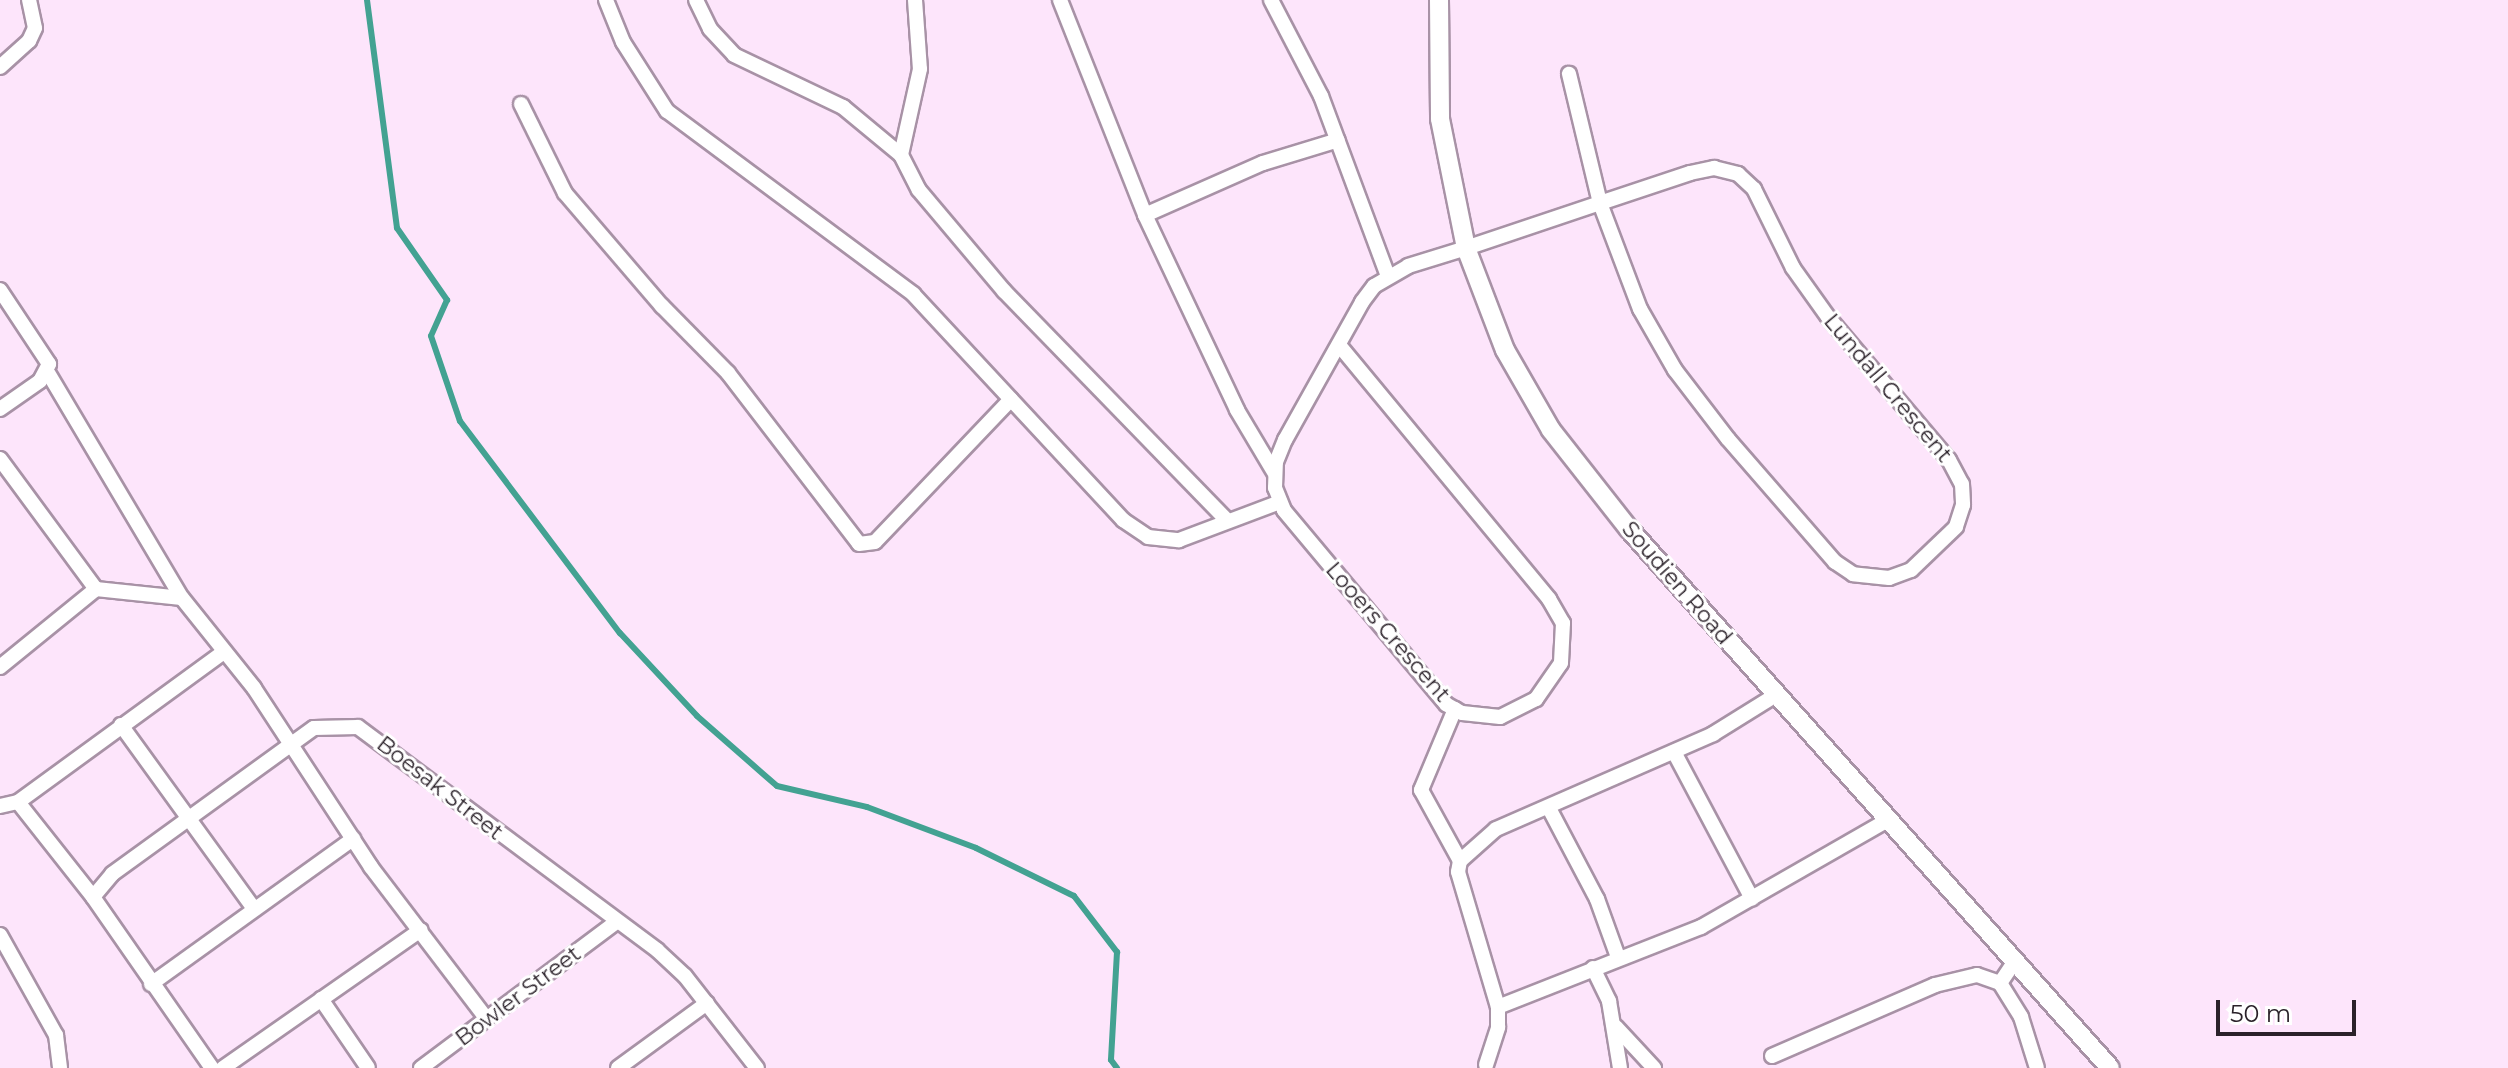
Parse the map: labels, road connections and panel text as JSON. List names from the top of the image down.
{
  "streets": {
    "street": [
      "Lundall Crescent",
      "Soudien Road",
      "Looers Crescent",
      "Boesak Street",
      "Bowler Street"
    ]
  },
  "crossings": [
    ["Lundall Crescent", "Soudien Road"],
    ["Boesak Street", "Bowler Street"]
  ],
  "scale_bar": "50 m"
}
